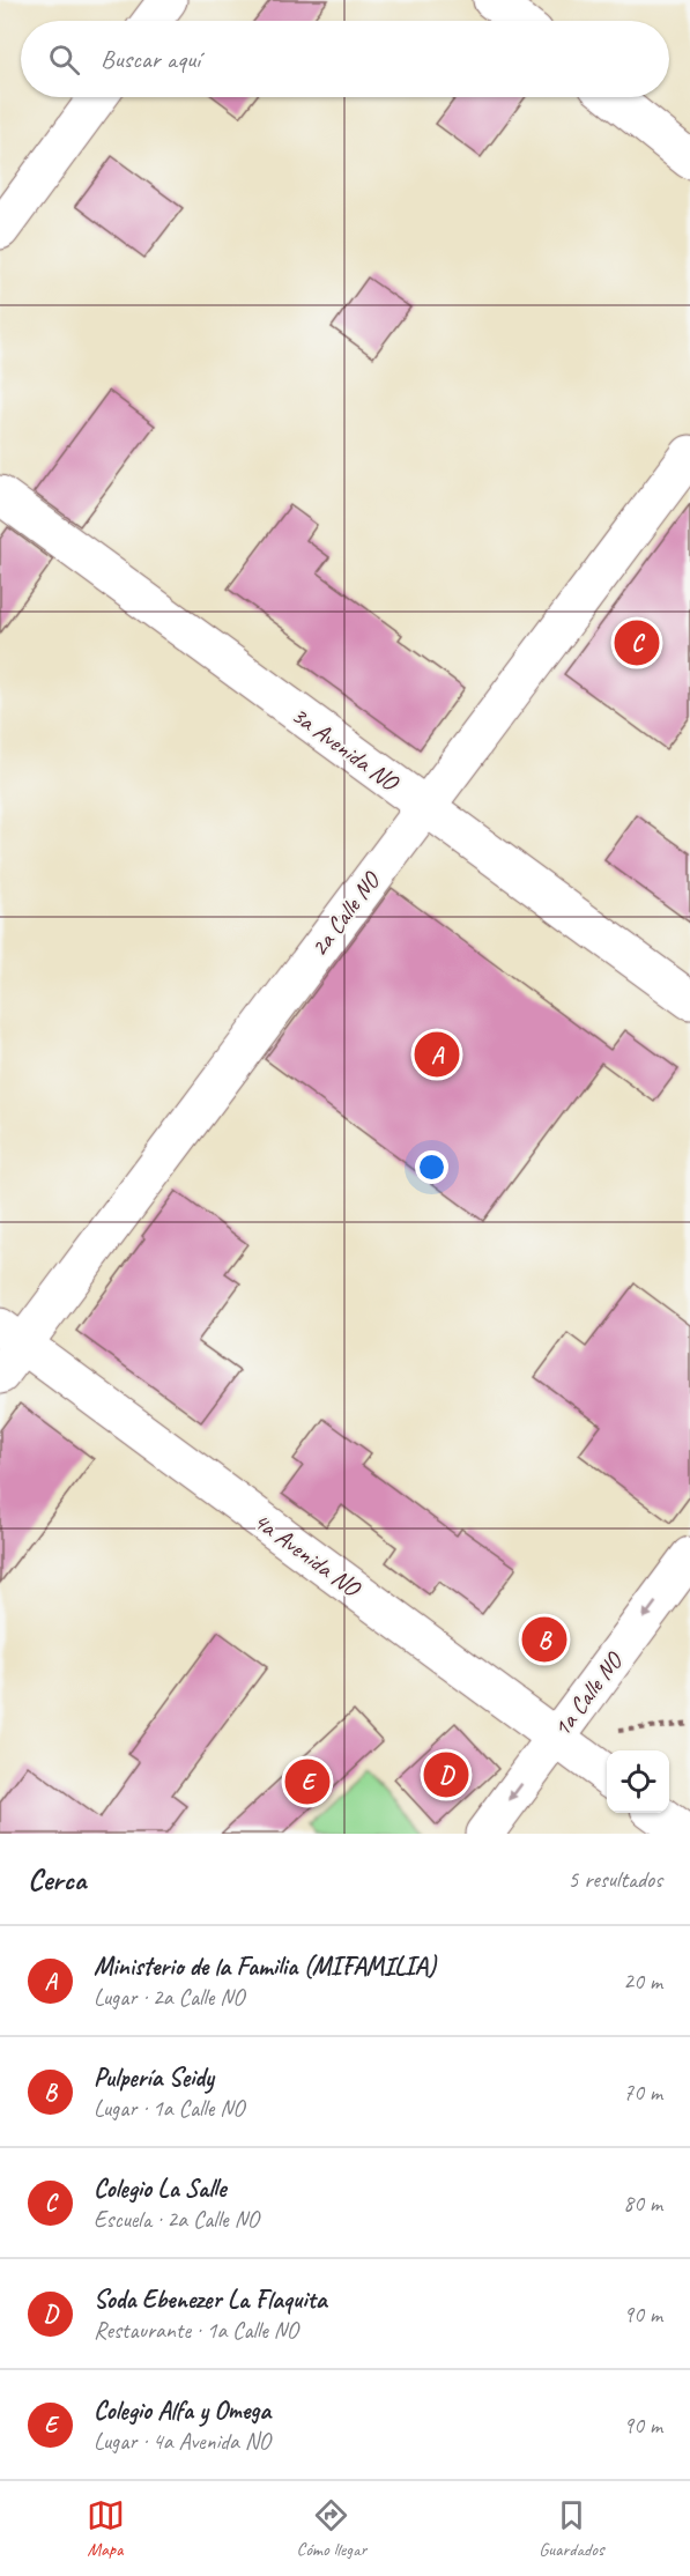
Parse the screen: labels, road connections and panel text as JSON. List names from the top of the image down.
{
  "streets": {
    "main road": [
      "3a Avenida NO",
      "2a Calle NO",
      "4a Avenida NO",
      "1a Calle NO"
    ]
  },
  "crossings": [
    ["3a Avenida NO", "2a Calle NO"],
    ["2a Calle NO", "4a Avenida NO"],
    ["4a Avenida NO", "1a Calle NO"]
  ],
  "one_way": ["1a Calle NO"],
  "page": {
    "search": "Buscar aquí",
    "pins": [
      "C",
      "A",
      "B",
      "D",
      "E"
    ],
    "heading": ["Cerca", "5 resultados"],
    "list": [
      {
        "mark": "A",
        "name": "Ministerio de la Familia (MIFAMILIA)",
        "note": "Lugar · 2a Calle NO",
        "value": "20 m"
      },
      {
        "mark": "B",
        "name": "Pulpería Seidy",
        "note": "Lugar · 1a Calle NO",
        "value": "70 m"
      },
      {
        "mark": "C",
        "name": "Colegio La Salle",
        "note": "Escuela · 2a Calle NO",
        "value": "80 m"
      },
      {
        "mark": "D",
        "name": "Soda Ebenezer La Flaquita",
        "note": "Restaurante · 1a Calle NO",
        "value": "90 m"
      },
      {
        "mark": "E",
        "name": "Colegio Alfa y Omega",
        "note": "Lugar · 4a Avenida NO",
        "value": "90 m"
      }
    ],
    "nav": ["Mapa", "Cómo llegar", "Guardados"]
  }
}
